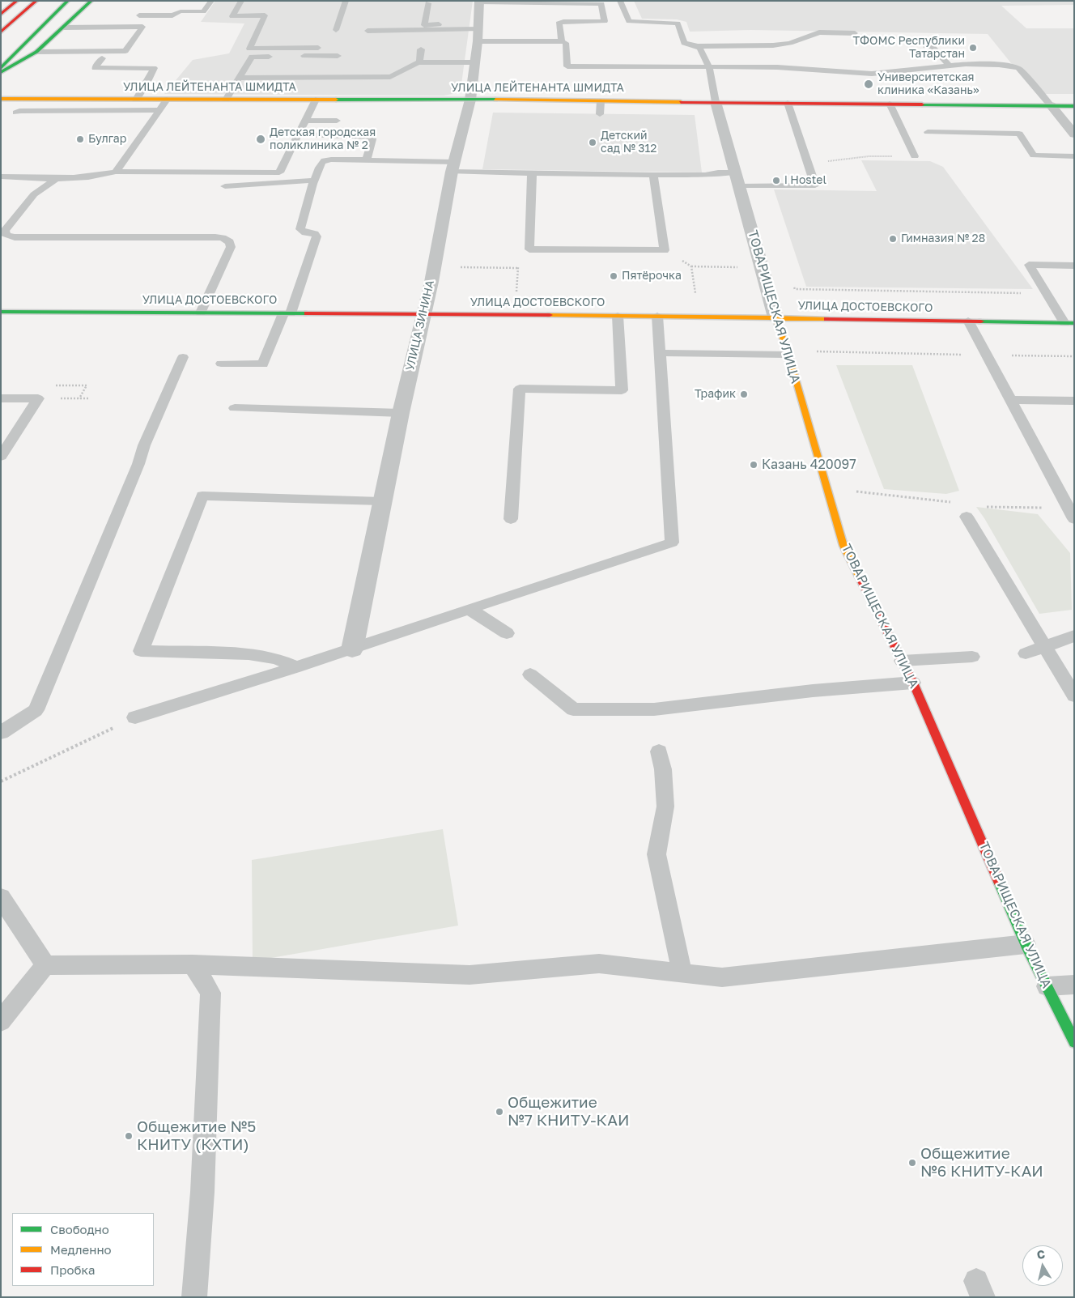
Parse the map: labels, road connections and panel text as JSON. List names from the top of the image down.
{
  "streets": {
    "street": [
      "УЛИЦА ЛЕЙТЕНАНТА ШМИДТА",
      "УЛИЦА ДОСТОЕВСКОГО",
      "ТОВАРИЩЕСКАЯ УЛИЦА",
      "УЛИЦА ЗИНИНА"
    ]
  },
  "crossings": [
    ["УЛИЦА ЛЕЙТЕНАНТА ШМИДТА", "ТОВАРИЩЕСКАЯ УЛИЦА"],
    ["УЛИЦА ЛЕЙТЕНАНТА ШМИДТА", "УЛИЦА ЗИНИНА"],
    ["УЛИЦА ДОСТОЕВСКОГО", "ТОВАРИЩЕСКАЯ УЛИЦА"],
    ["УЛИЦА ДОСТОЕВСКОГО", "УЛИЦА ЗИНИНА"]
  ],
  "places": [
    "ТФОМС Республики Татарстан",
    "Университетская клиника «Казань»",
    "Булгар",
    "Детская городская поликлиника № 2",
    "Детский сад № 312",
    "i Hostel",
    "Гимназия № 28",
    "Пятёрочка",
    "Трафик",
    "Казань 420097",
    "Общежитие №7 КНИТУ-КАИ",
    "Общежитие №5 КНИТУ (КХТИ)",
    "Общежитие №6 КНИТУ-КАИ"
  ],
  "legend": ["Свободно", "Медленно", "Пробка"],
  "north": "top"
}
